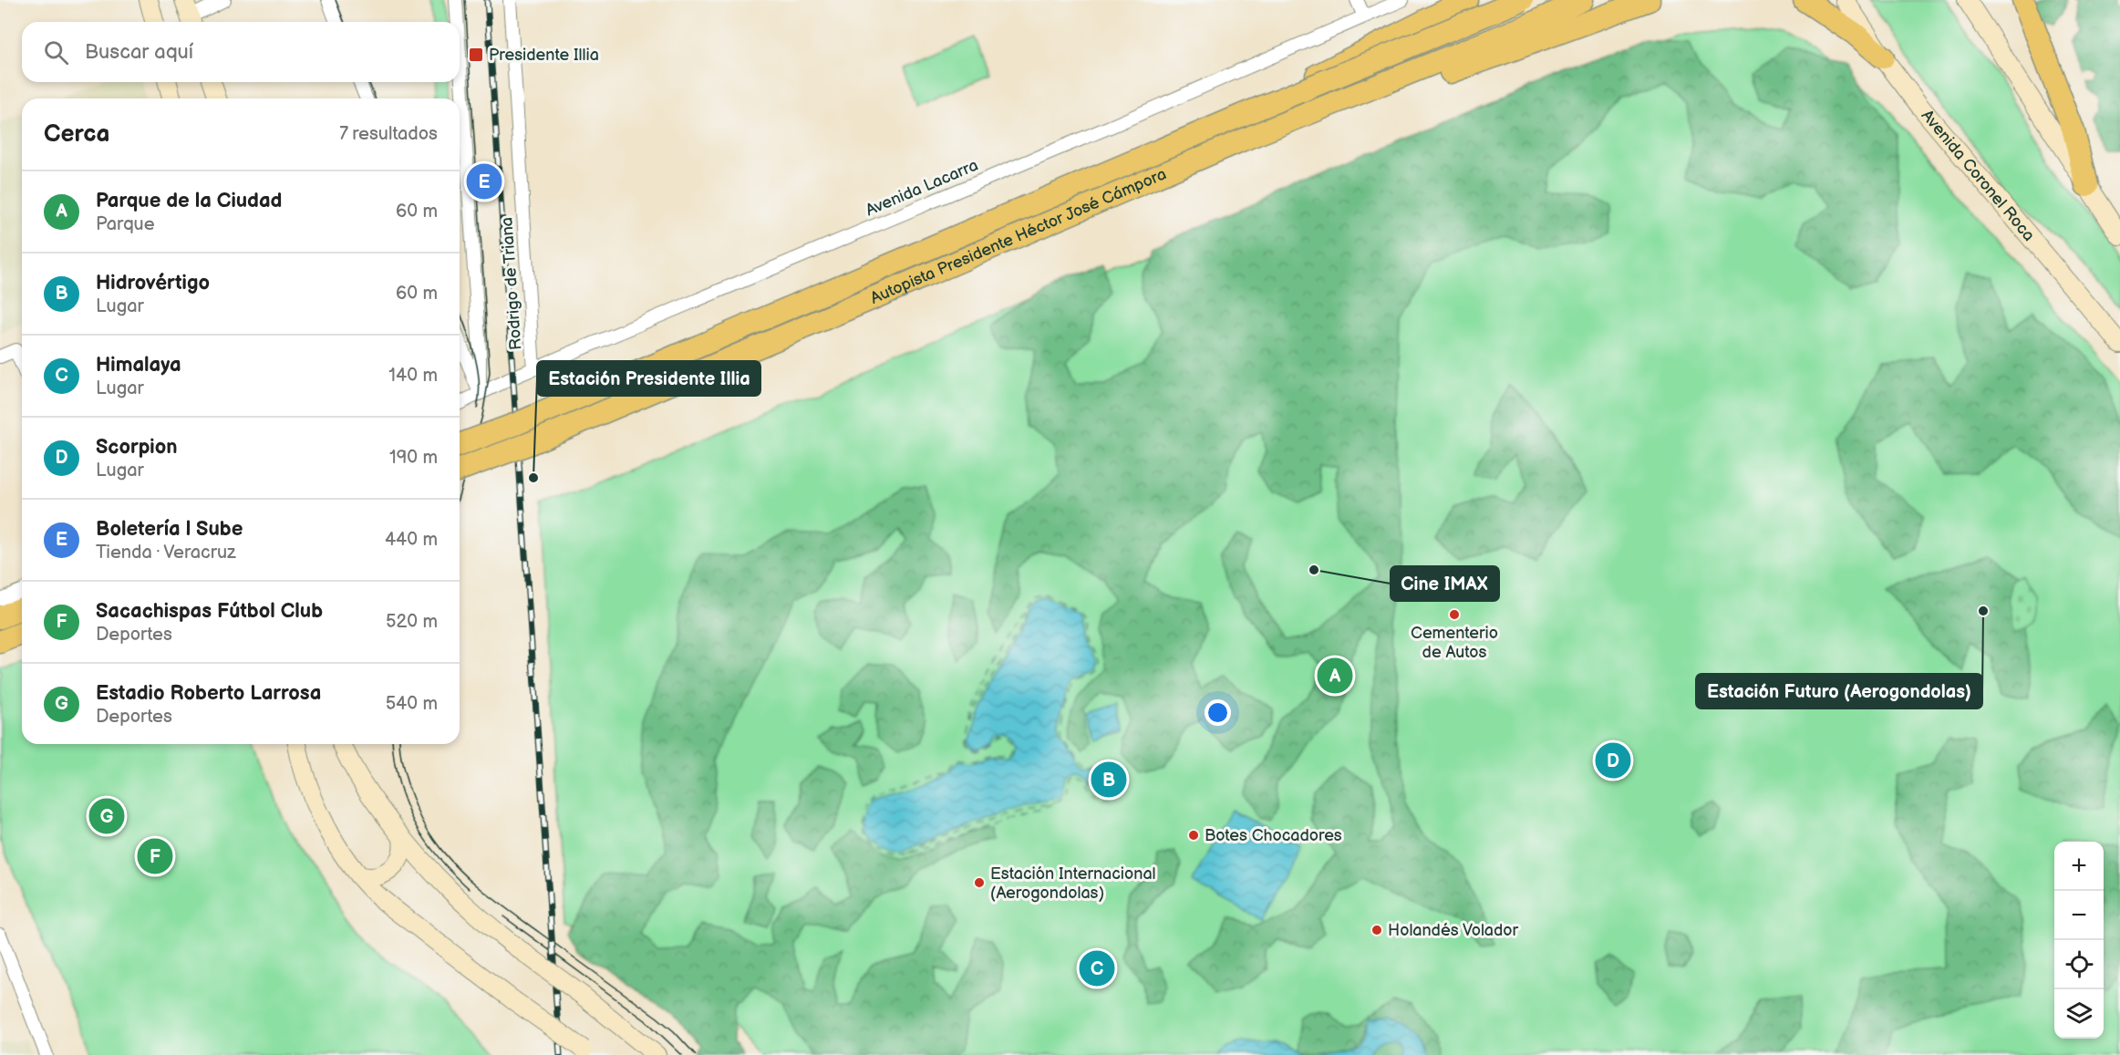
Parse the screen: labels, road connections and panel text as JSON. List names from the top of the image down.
{
  "streets": {
    "highway": ["Autopista Presidente Héctor José Cámpora"],
    "main road": ["Avenida Coronel Roca"],
    "street": ["Avenida Lacarra", "Rodrigo de Triana"]
  },
  "crossings": [
    ["Avenida Lacarra", "Rodrigo de Triana"]
  ],
  "places": {
    "transit": ["Presidente Illia"],
    "other": [
      "Estación Presidente Illia",
      "Cine IMAX",
      "Estación Futuro (Aerogondolas)",
      "Cementerio de Autos",
      "Botes Chocadores",
      "Estación Internacional (Aerogondolas)",
      "Holandés Volador"
    ]
  },
  "page": {
    "search": "Buscar aquí",
    "heading": ["Cerca", "7 resultados"],
    "pins": [
      "E",
      "A",
      "D",
      "B",
      "G",
      "F",
      "C"
    ],
    "list": [
      {
        "mark": "A",
        "name": "Parque de la Ciudad",
        "note": "Parque",
        "value": "60 m"
      },
      {
        "mark": "B",
        "name": "Hidrovértigo",
        "note": "Lugar",
        "value": "60 m"
      },
      {
        "mark": "C",
        "name": "Himalaya",
        "note": "Lugar",
        "value": "140 m"
      },
      {
        "mark": "D",
        "name": "Scorpion",
        "note": "Lugar",
        "value": "190 m"
      },
      {
        "mark": "E",
        "name": "Boletería | Sube",
        "note": "Tienda · Veracruz",
        "value": "440 m"
      },
      {
        "mark": "F",
        "name": "Sacachispas Fútbol Club",
        "note": "Deportes",
        "value": "520 m"
      },
      {
        "mark": "G",
        "name": "Estadio Roberto Larrosa",
        "note": "Deportes",
        "value": "540 m"
      }
    ],
    "map_buttons": ["+", "−"]
  }
}
